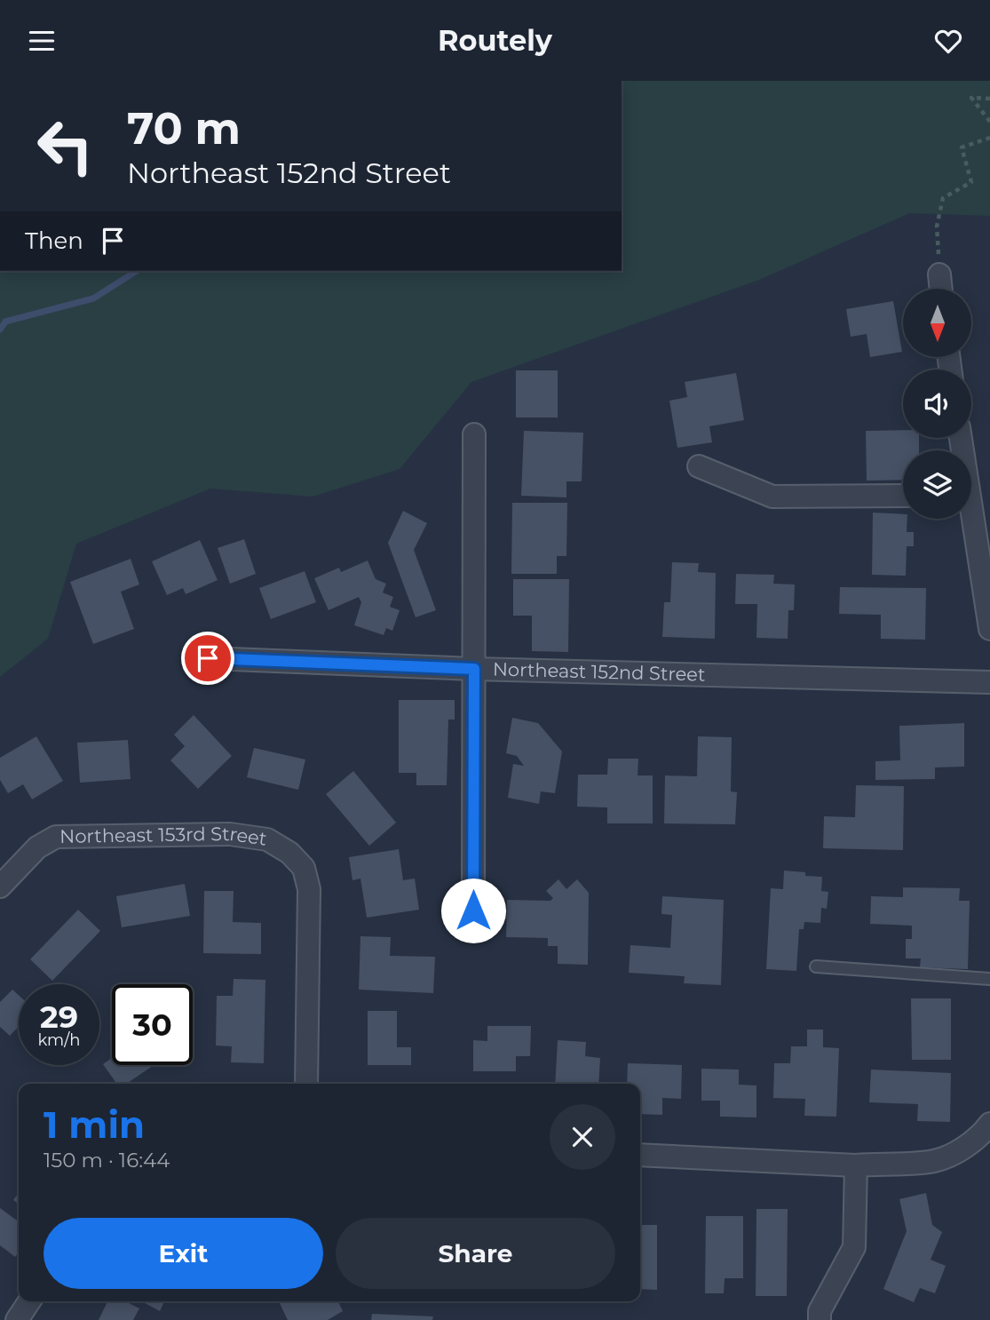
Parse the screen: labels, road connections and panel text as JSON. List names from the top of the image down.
{
  "streets": {
    "street": ["Northeast 152nd Street", "Northeast 153rd Street"]
  },
  "north": "bottom",
  "page": {
    "header": "Routely",
    "turn": ["70 m", "Northeast 152nd Street"],
    "then": "Then",
    "speed": "29 km/h",
    "limit": "30",
    "heading": ["1 min", "150 m · 16:44"],
    "buttons": ["Exit", "Share"]
  }
}
